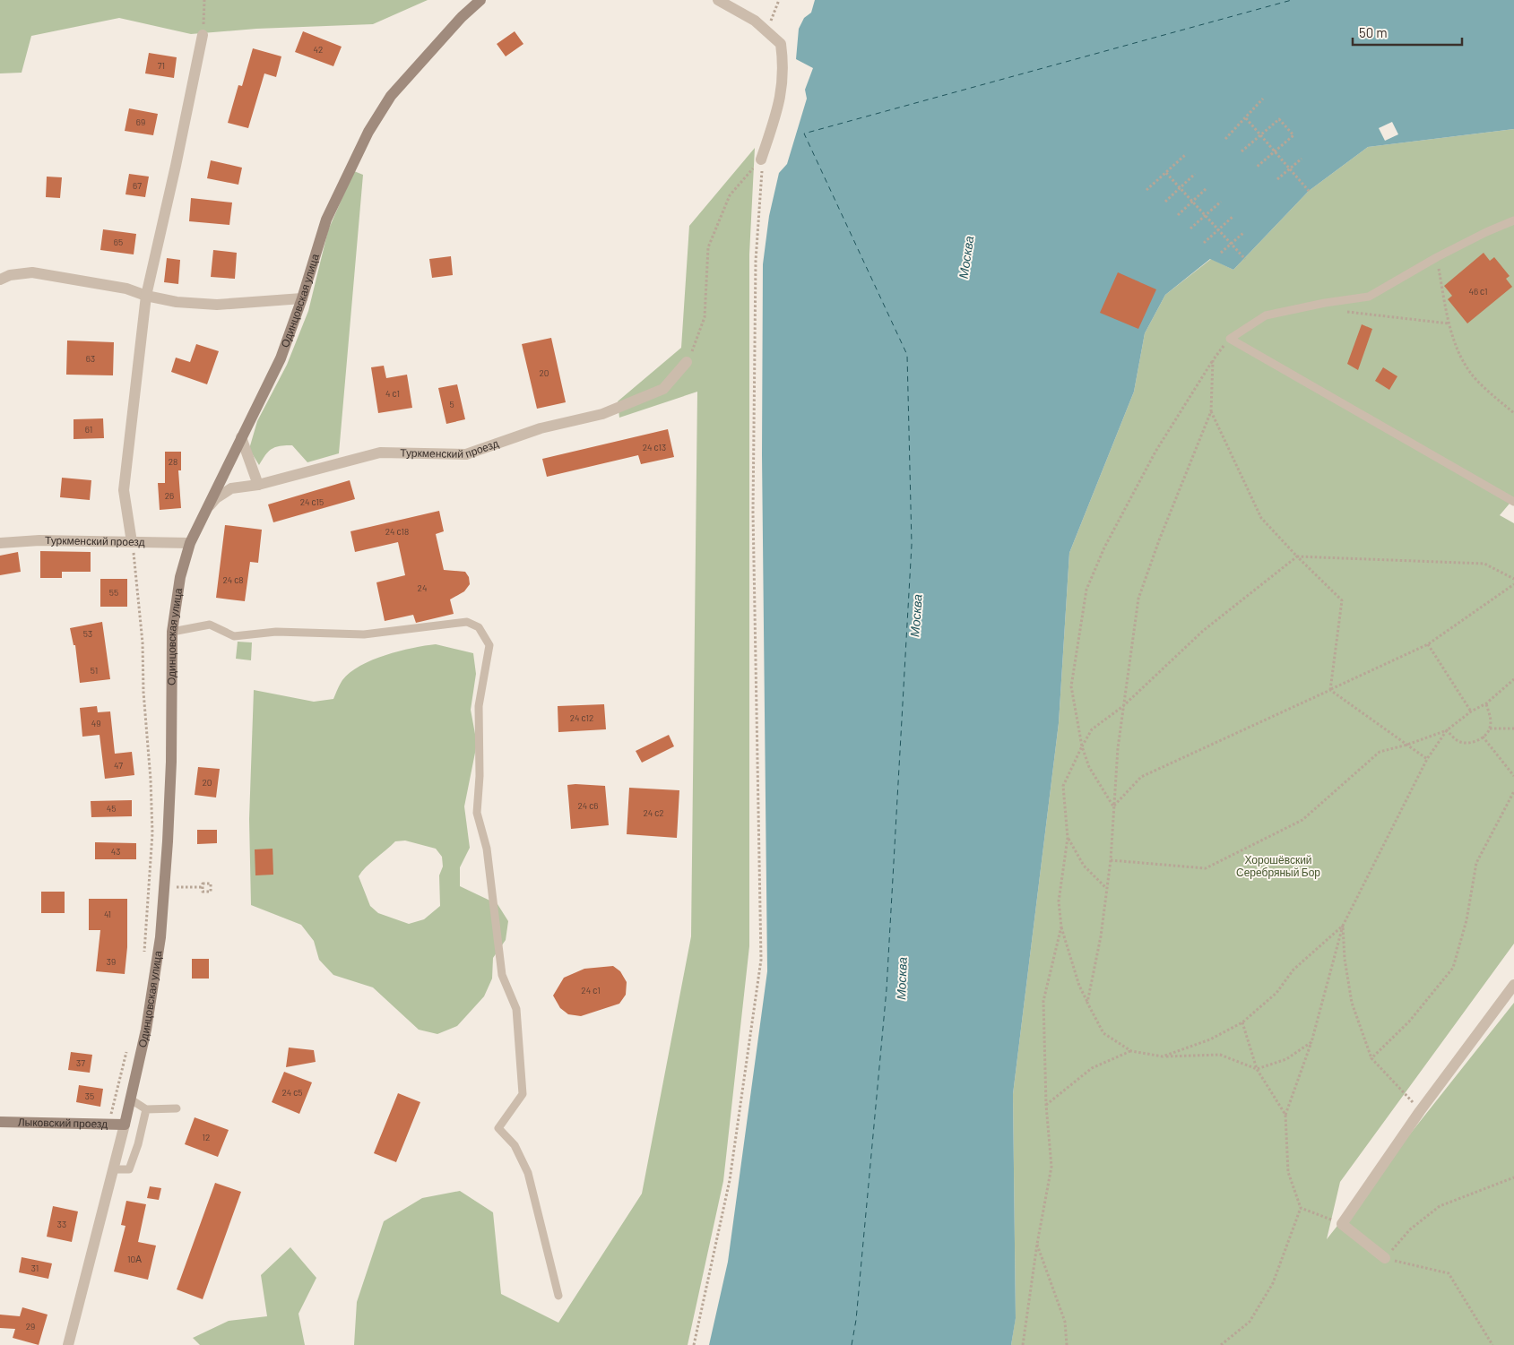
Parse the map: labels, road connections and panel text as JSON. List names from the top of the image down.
{
  "streets": {
    "street": ["Одинцовская улица", "Туркменский проезд", "Лыковский проезд"]
  },
  "crossings": [
    ["Одинцовская улица", "Туркменский проезд"],
    ["Одинцовская улица", "Лыковский проезд"]
  ],
  "water": ["Москва"],
  "parks": ["Хорошёвский Серебряный Бор"],
  "house_numbers": [
    "42",
    "71",
    "69",
    "67",
    "65",
    "46 с1",
    "63",
    "20",
    "4 с1",
    "5",
    "61",
    "24 с13",
    "28",
    "26",
    "24 с15",
    "24 с18",
    "24 с8",
    "24",
    "55",
    "53",
    "51",
    "24 с12",
    "49",
    "47",
    "20",
    "24 с6",
    "45",
    "24 с2",
    "43",
    "41",
    "39",
    "24 с1",
    "37",
    "24 с5",
    "35",
    "12",
    "33",
    "10А",
    "31",
    "29"
  ],
  "scale_bar": "50 m"
}
